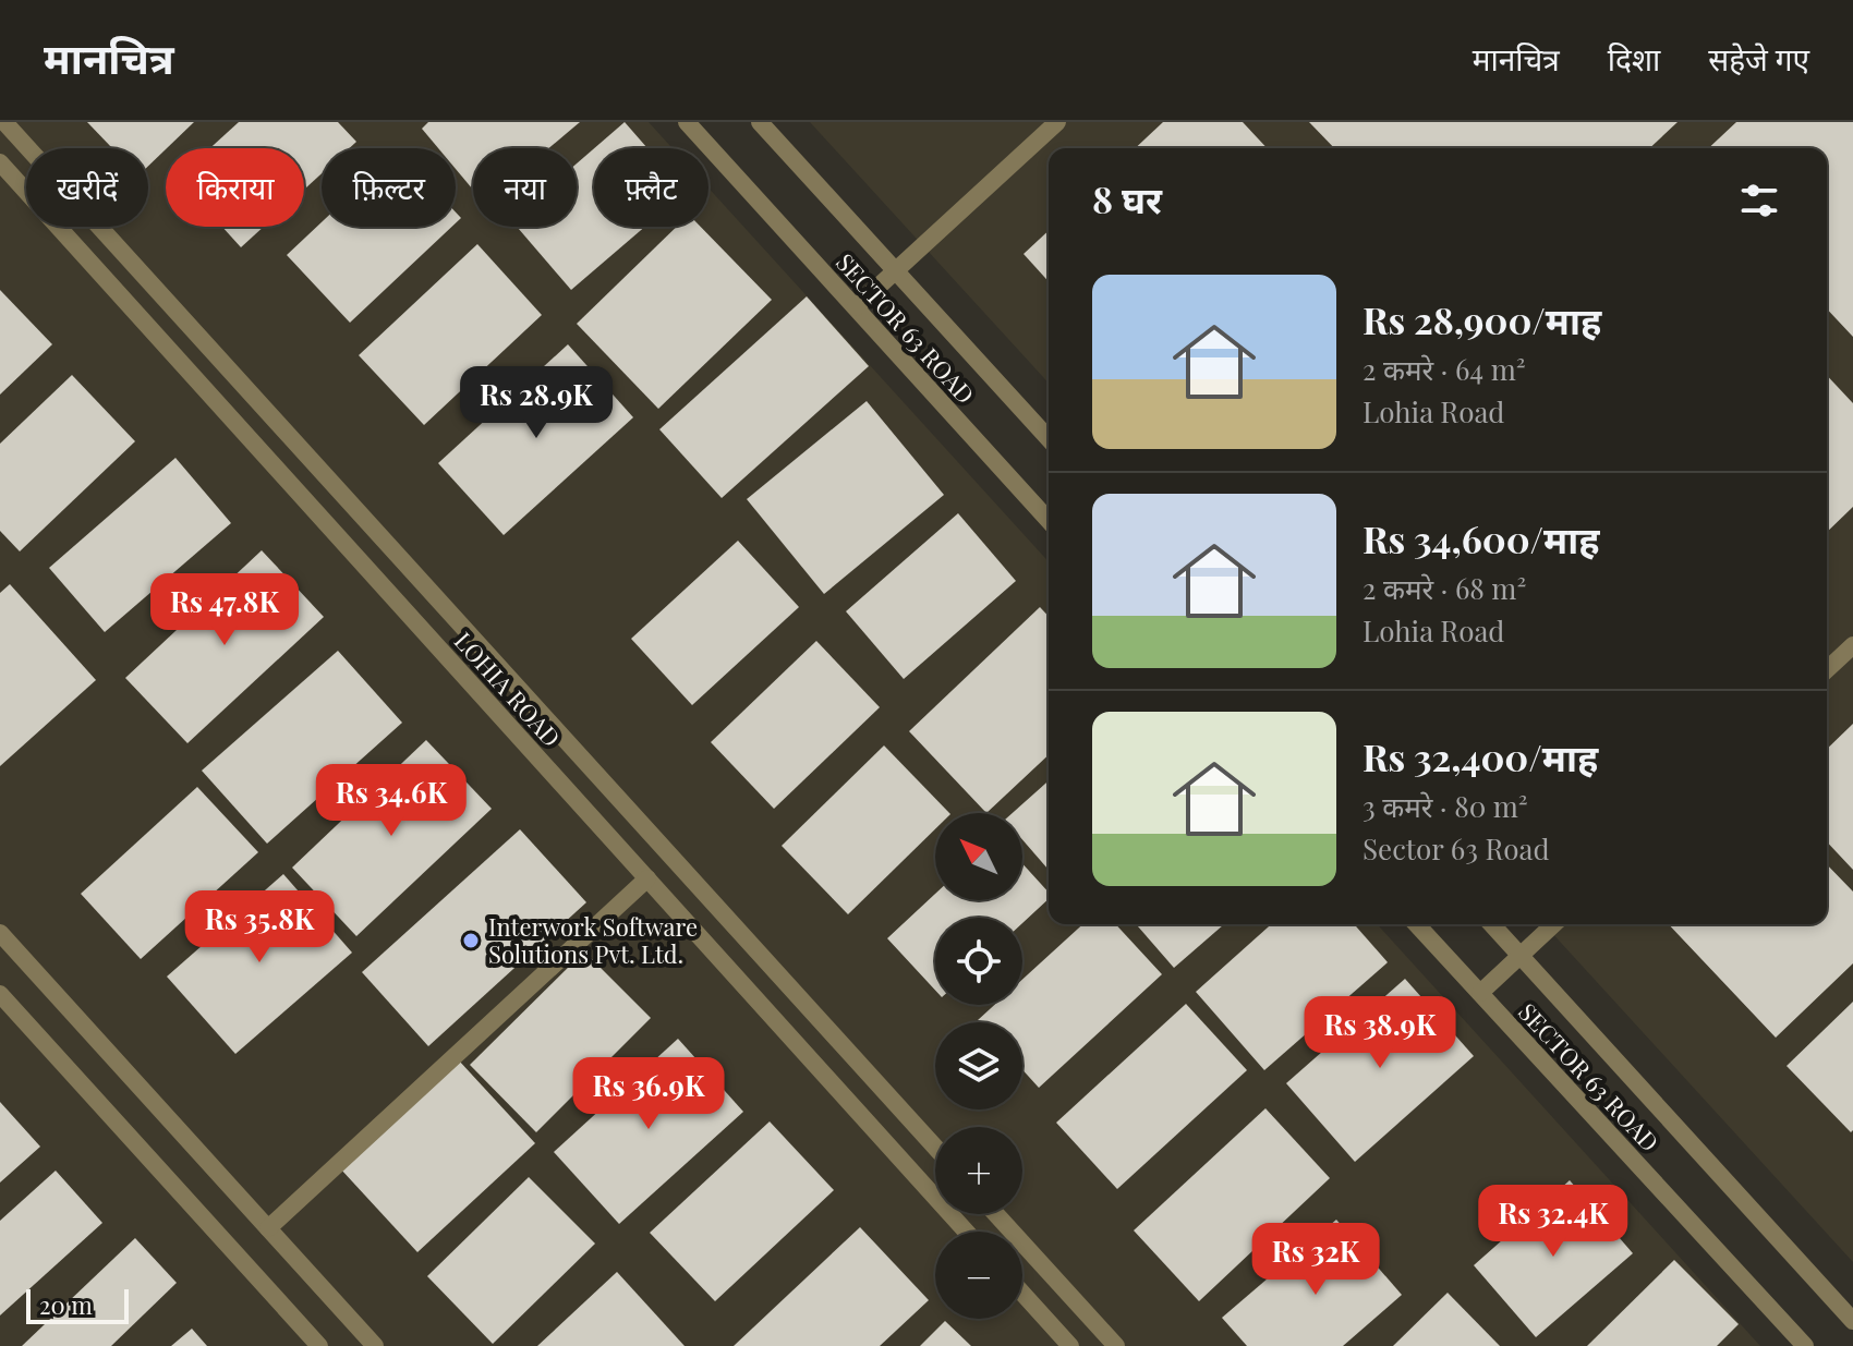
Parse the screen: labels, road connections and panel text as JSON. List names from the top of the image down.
{
  "streets": {
    "street": ["SECTOR 63 ROAD", "LOHIA ROAD"]
  },
  "places": ["Interwork Software Solutions Pvt. Ltd."],
  "scale_bar": "20 m",
  "north": "top left",
  "page": {
    "header": "मानचित्र",
    "nav": ["मानचित्र", "दिशा", "सहेजे गए"],
    "chip": [
      "खरीदें",
      "किराया",
      "फ़िल्टर",
      "नया",
      "फ़्लैट"
    ],
    "heading": "8 घर",
    "list": [
      {
        "name": "Rs 28,900/माह",
        "note": "2 कमरे · 64 m² · Lohia Road"
      },
      {
        "name": "Rs 34,600/माह",
        "note": "2 कमरे · 68 m² · Lohia Road"
      },
      {
        "name": "Rs 32,400/माह",
        "note": "3 कमरे · 80 m² · Sector 63 Road"
      }
    ],
    "price": [
      "Rs 28.9K",
      "Rs 47.8K",
      "Rs 34.6K",
      "Rs 35.8K",
      "Rs 38.9K",
      "Rs 36.9K",
      "Rs 32.4K",
      "Rs 32K"
    ],
    "map_buttons": ["+", "−"],
    "scale": "20 m"
  }
}
